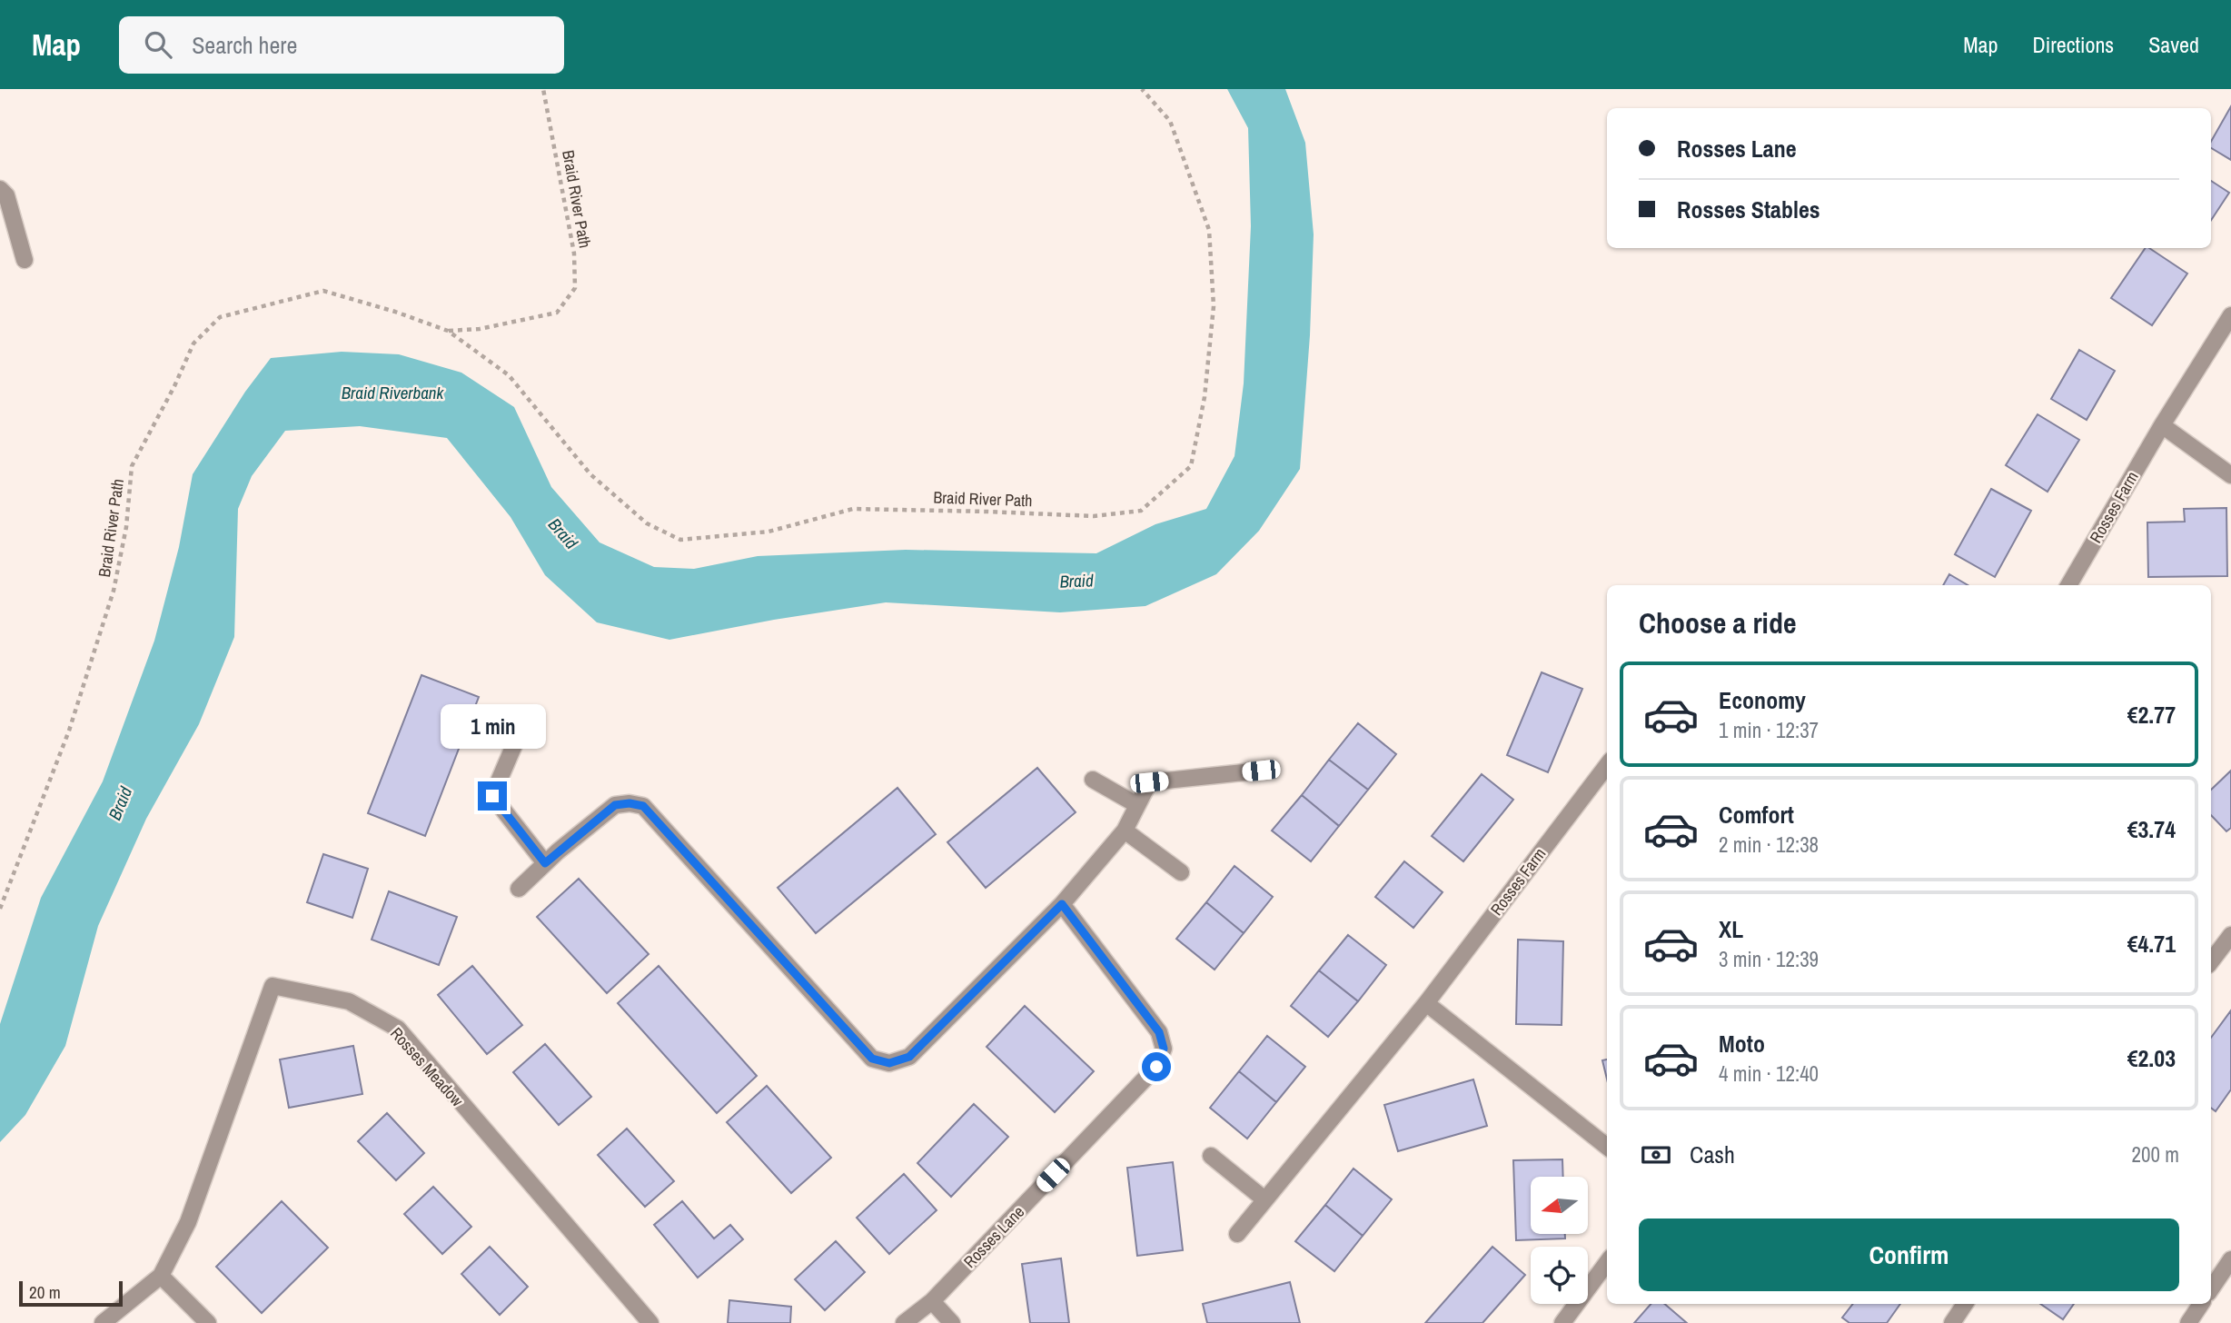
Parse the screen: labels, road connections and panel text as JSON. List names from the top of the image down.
{
  "streets": {
    "street": ["Rosses Farm", "Rosses Meadow", "Rosses Lane"],
    "path": ["Braid River Path"]
  },
  "water": ["Braid Riverbank", "Braid"],
  "scale_bar": "20 m",
  "north": "left",
  "page": {
    "header": "Map",
    "search": "Search here",
    "nav": ["Map", "Directions", "Saved"],
    "banner": ["Rosses Lane", "Rosses Stables"],
    "heading": "Choose a ride",
    "list": [
      {
        "name": "Economy",
        "note": "1 min · 12:37",
        "value": "€2.77"
      },
      {
        "name": "Comfort",
        "note": "2 min · 12:38",
        "value": "€3.74"
      },
      {
        "name": "XL",
        "note": "3 min · 12:39",
        "value": "€4.71"
      },
      {
        "name": "Moto",
        "note": "4 min · 12:40",
        "value": "€2.03"
      }
    ],
    "bubble": "1 min",
    "pay": ["Cash", "200 m"],
    "buttons": "Confirm",
    "scale": "20 m"
  }
}
